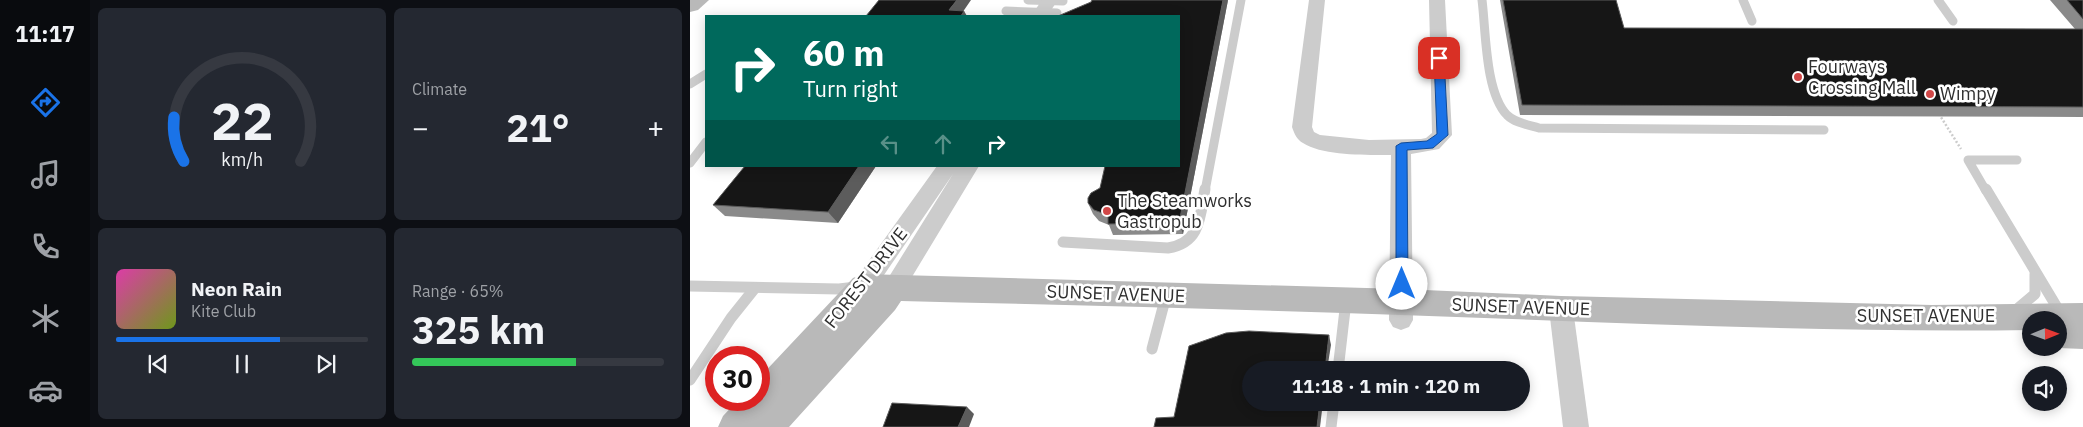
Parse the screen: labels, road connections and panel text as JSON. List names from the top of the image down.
{
  "streets": {
    "street": ["FOREST DRIVE", "SUNSET AVENUE"]
  },
  "crossings": [
    ["FOREST DRIVE", "SUNSET AVENUE"]
  ],
  "places": ["Fourways Crossing Mall", "Wimpy", "The Steamworks Gastropub"],
  "north": "right",
  "page": {
    "tabs": "11:17",
    "tile": [
      "Climate",
      ["Range · 65%", "325 km"]
    ],
    "turn": ["60 m", "Turn right"],
    "heat": ["−", "21°", "+"],
    "song": ["Neon Rain", "Kite Club"],
    "limit": "30",
    "trip": "11:18 · 1 min · 120 m",
    "gauge": ["22", "km/h"]
  }
}
